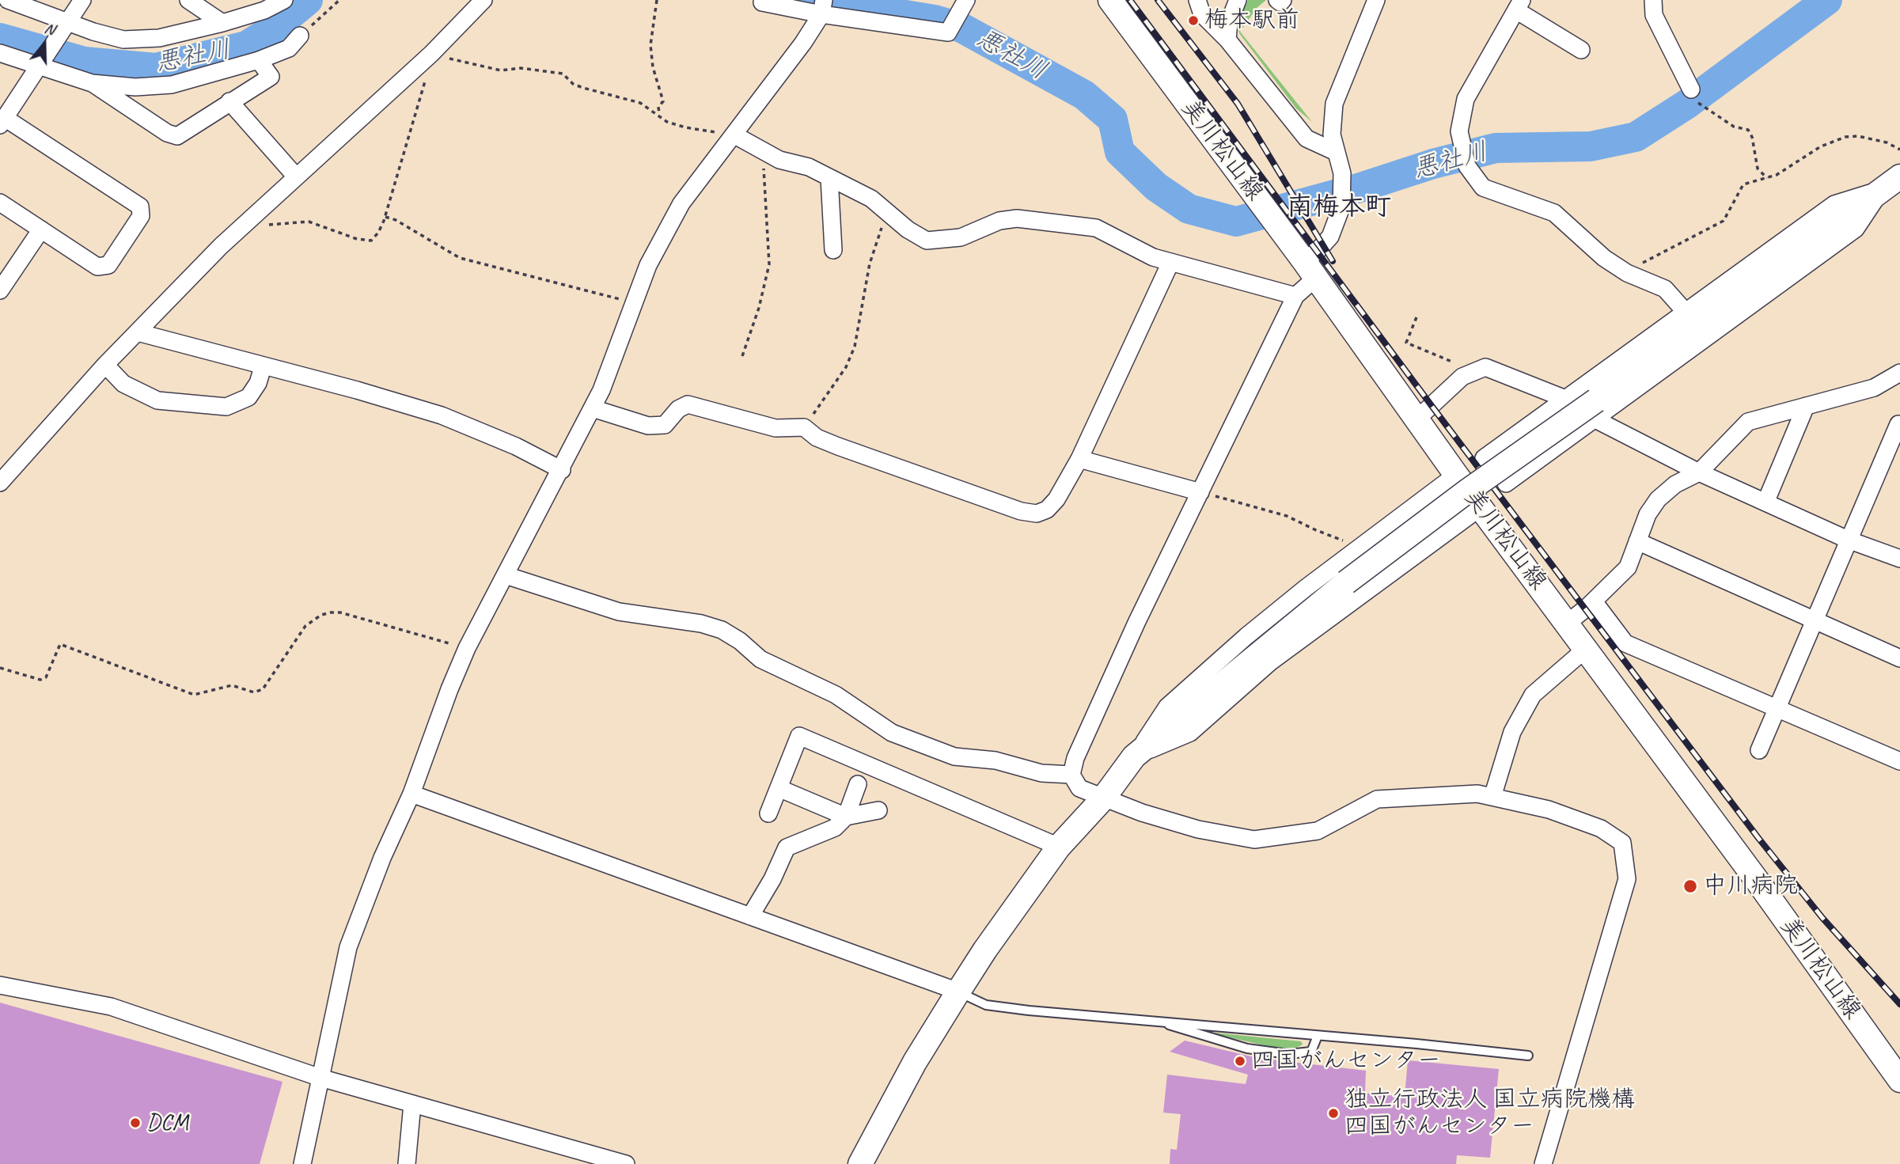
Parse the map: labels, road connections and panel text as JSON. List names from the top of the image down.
{
  "streets": {
    "street": ["美川松山線"]
  },
  "districts": ["南梅本町"],
  "water": ["悪社川"],
  "places": [
    "梅本駅前",
    "中川病院",
    "四国がんセンター",
    "独立行政法人 国立病院機構 四国がんセンター",
    "DCM"
  ],
  "north": "top"
}
